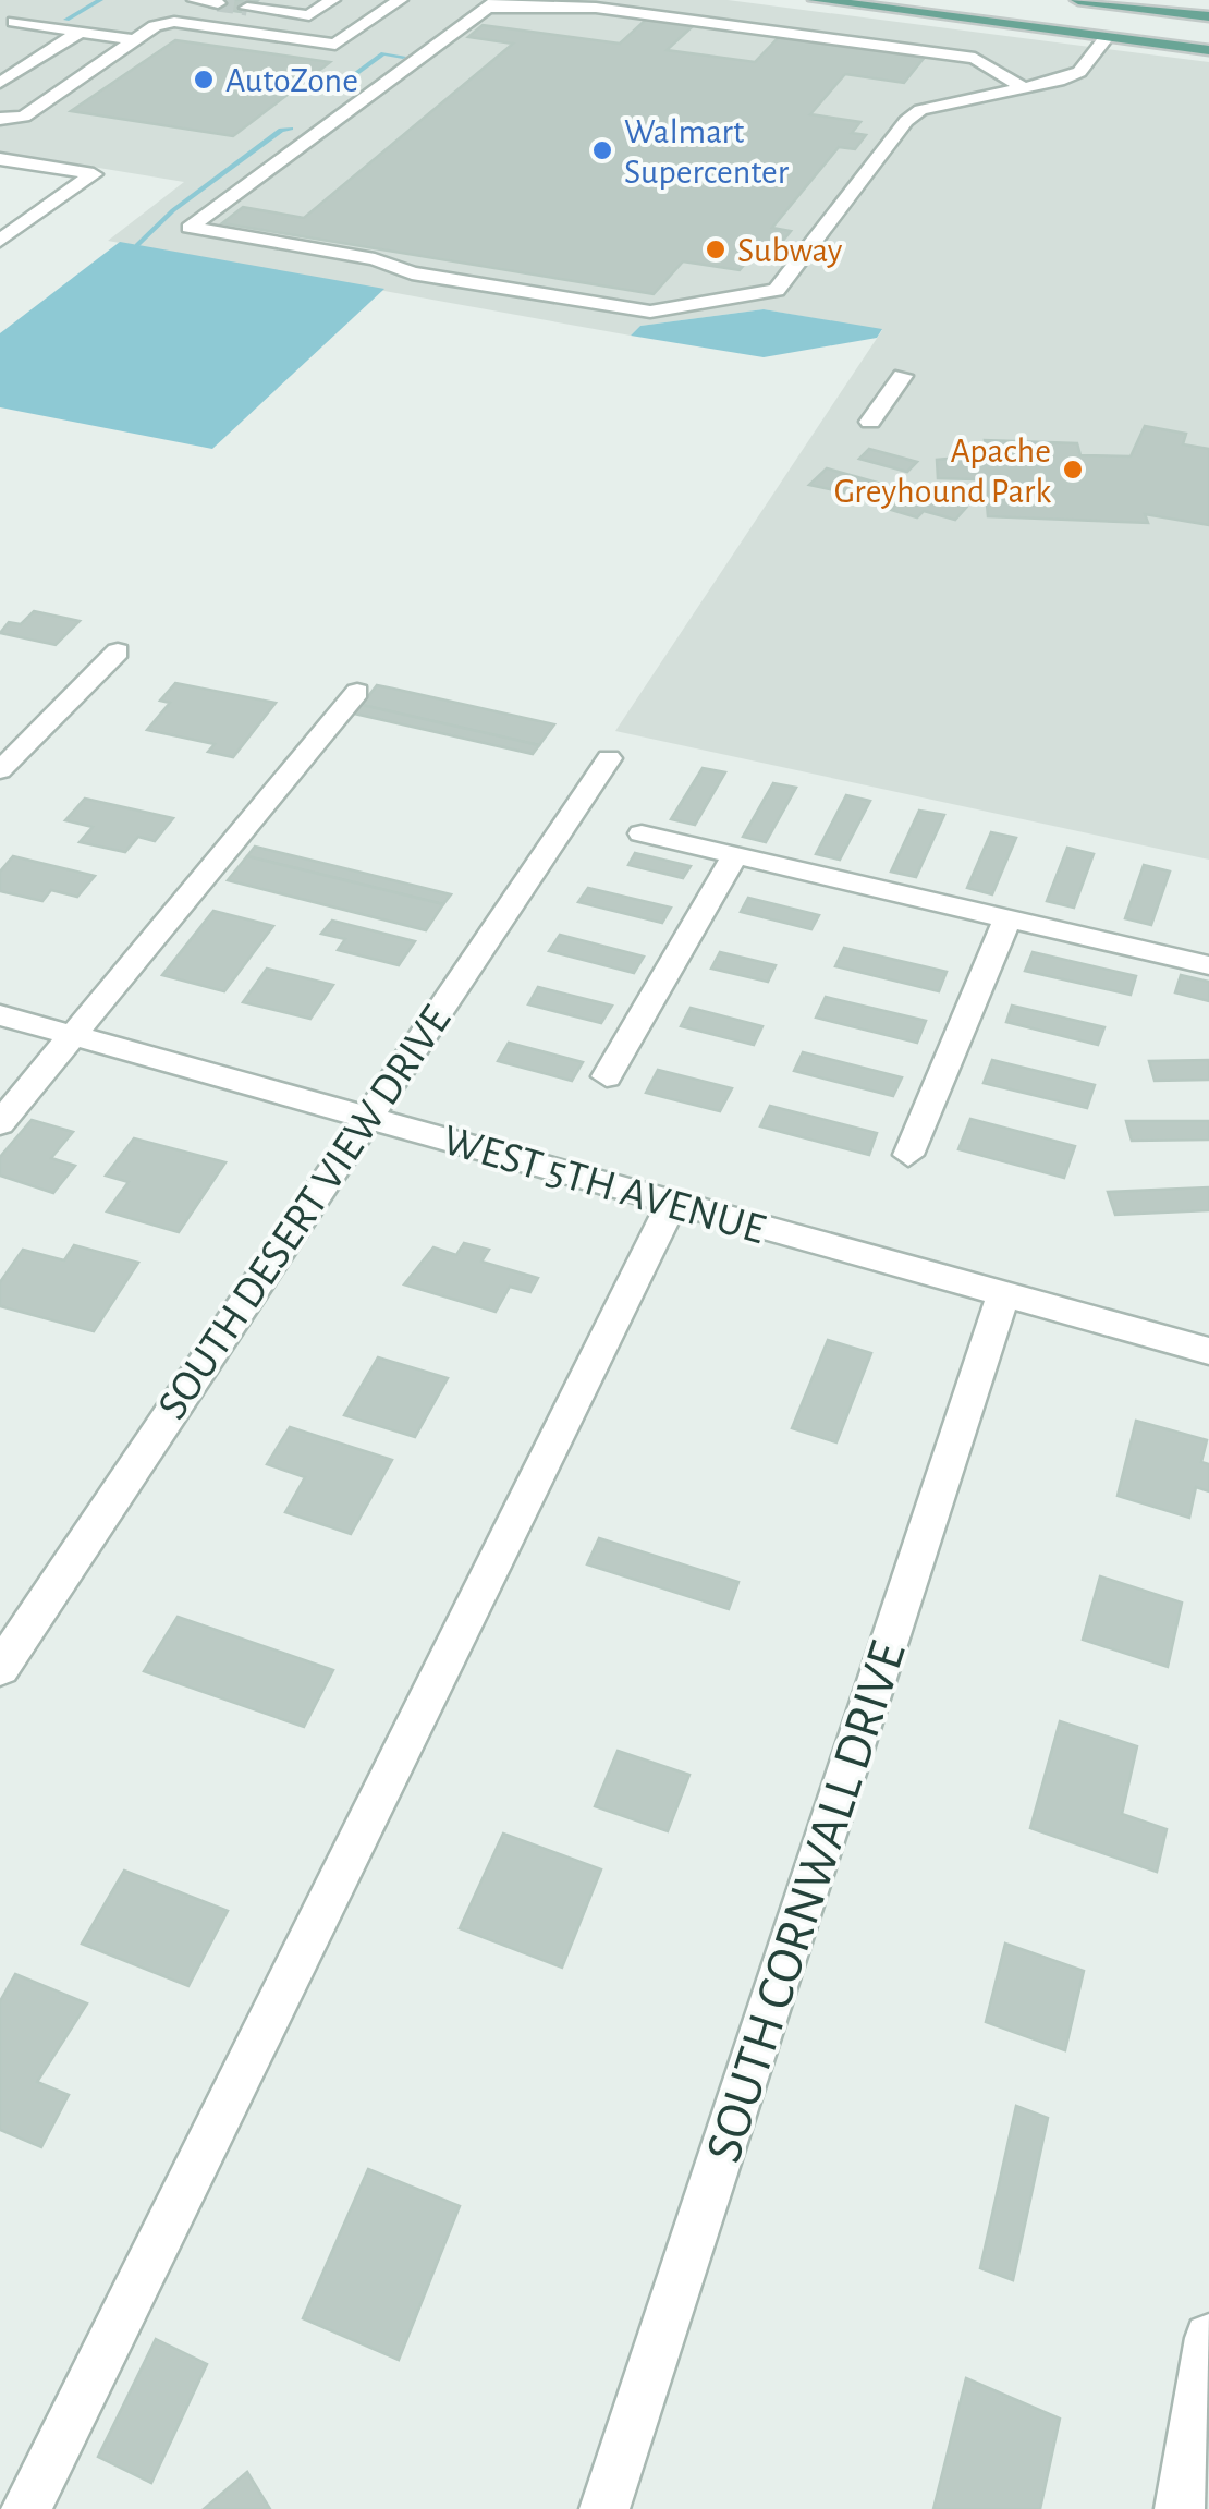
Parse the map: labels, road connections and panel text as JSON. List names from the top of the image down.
{
  "streets": {
    "street": ["WEST 5TH AVENUE", "SOUTH DESERT VIEW DRIVE", "SOUTH CORNWALL DRIVE"]
  },
  "crossings": [
    ["WEST 5TH AVENUE", "SOUTH DESERT VIEW DRIVE"],
    ["WEST 5TH AVENUE", "SOUTH CORNWALL DRIVE"]
  ],
  "places": [
    "AutoZone",
    "Walmart Supercenter",
    "Subway",
    "Apache Greyhound Park"
  ]
}
